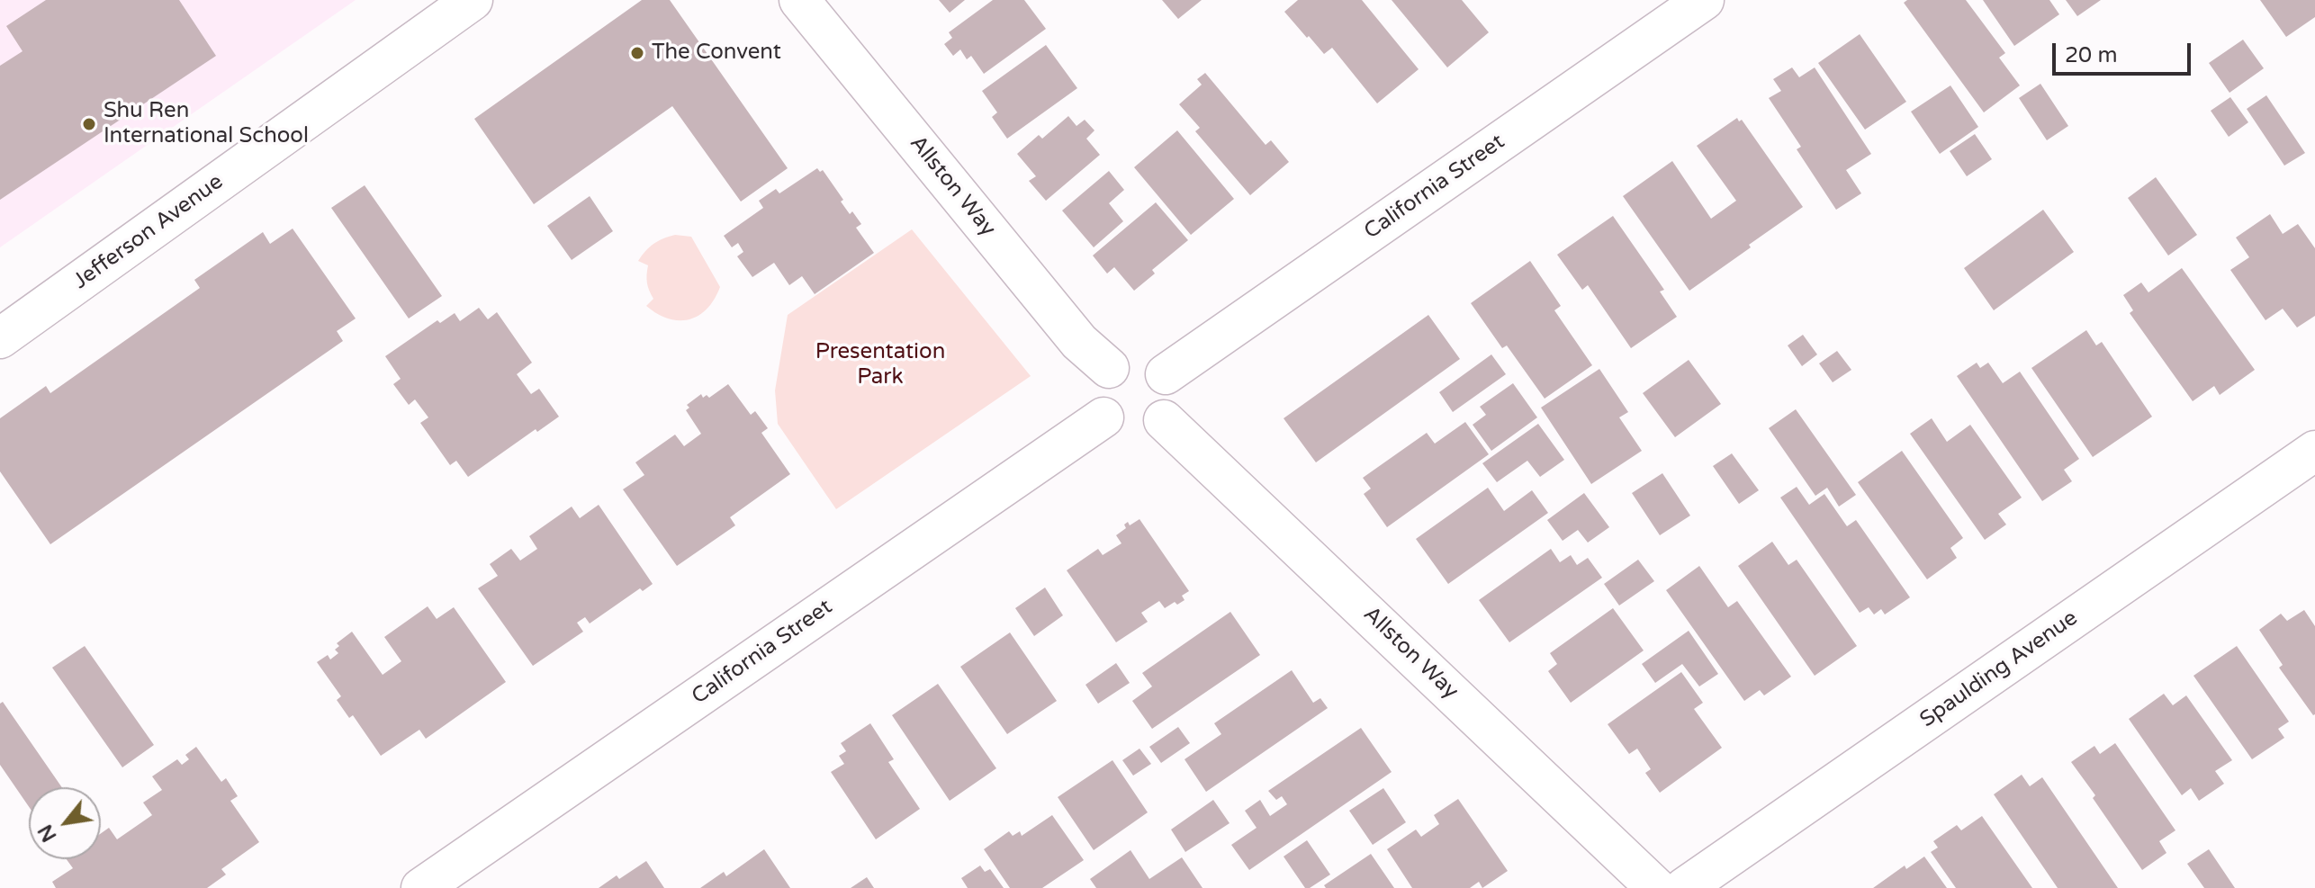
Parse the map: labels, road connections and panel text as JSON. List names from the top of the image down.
{
  "streets": {
    "street": [
      "Allston Way",
      "California Street",
      "Jefferson Avenue",
      "Spaulding Avenue"
    ]
  },
  "crossings": [
    ["Allston Way", "California Street"]
  ],
  "parks": ["Presentation Park"],
  "places": ["The Convent", "Shu Ren International School"],
  "scale_bar": "20 m",
  "north": "bottom left"
}
